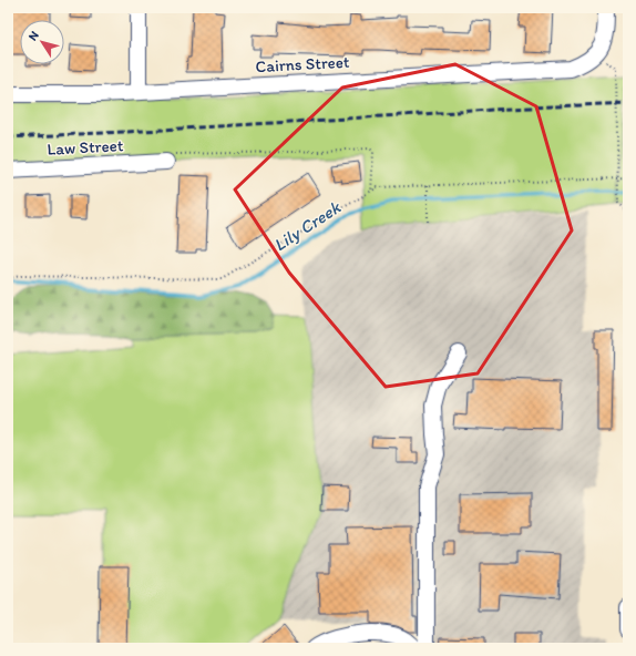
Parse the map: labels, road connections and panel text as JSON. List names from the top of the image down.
{
  "streets": {
    "street": ["Cairns Street", "Law Street"]
  },
  "water": ["Lily Creek"],
  "north": "top left"
}
